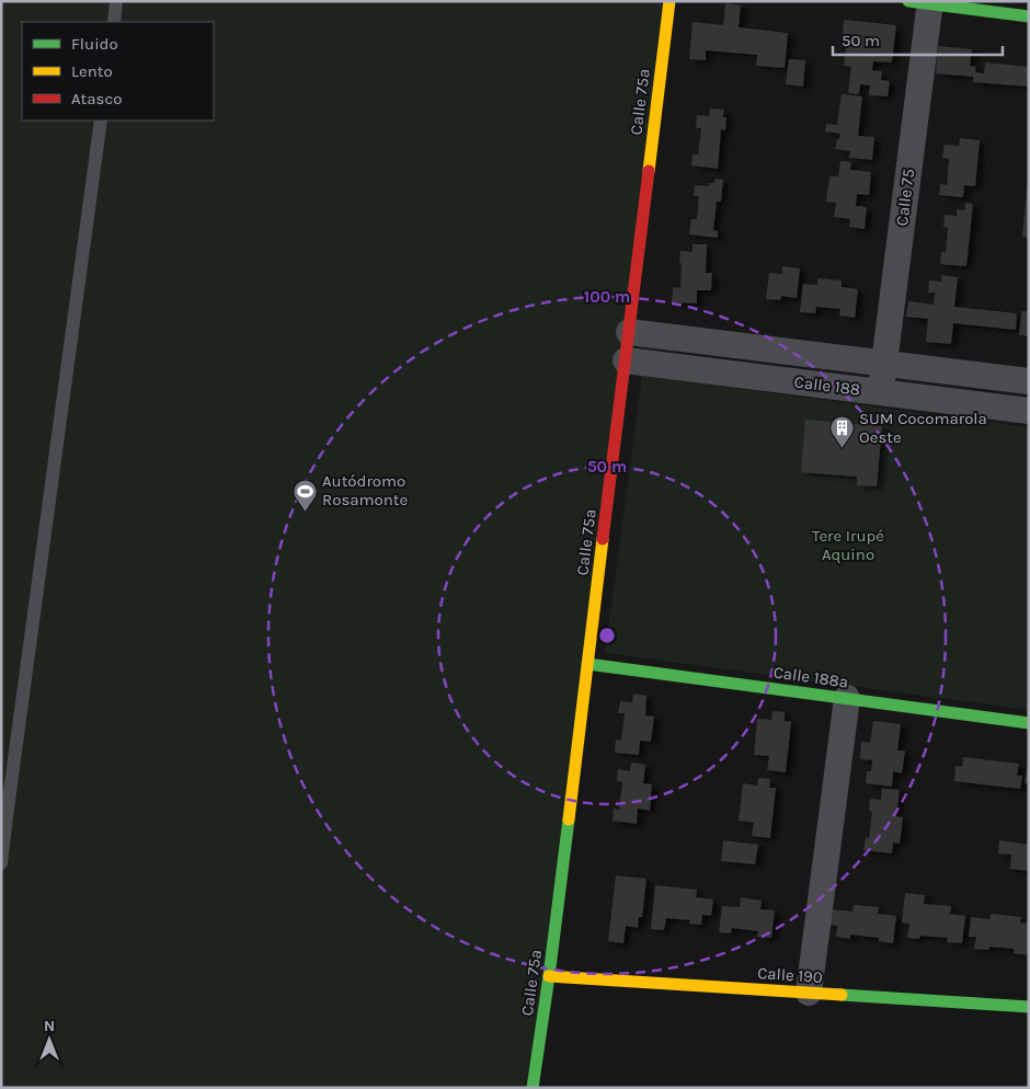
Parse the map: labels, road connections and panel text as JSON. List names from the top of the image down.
{
  "streets": {
    "street": [
      "Calle 75a",
      "Calle 75",
      "Calle 188",
      "Calle 188a",
      "Calle 190"
    ]
  },
  "crossings": [
    ["Calle 75a", "Calle 188"],
    ["Calle 75a", "Calle 188a"],
    ["Calle 75a", "Calle 190"],
    ["Calle 75", "Calle 188"]
  ],
  "parks": ["Tere Irupé Aquino"],
  "places": {
    "building": ["SUM Cocomarola Oeste"],
    "sports": ["Autódromo Rosamonte"]
  },
  "legend": ["Fluido", "Lento", "Atasco"],
  "scale_bar": "50 m",
  "north": "top",
  "rings": ["100 m", "50 m"]
}
